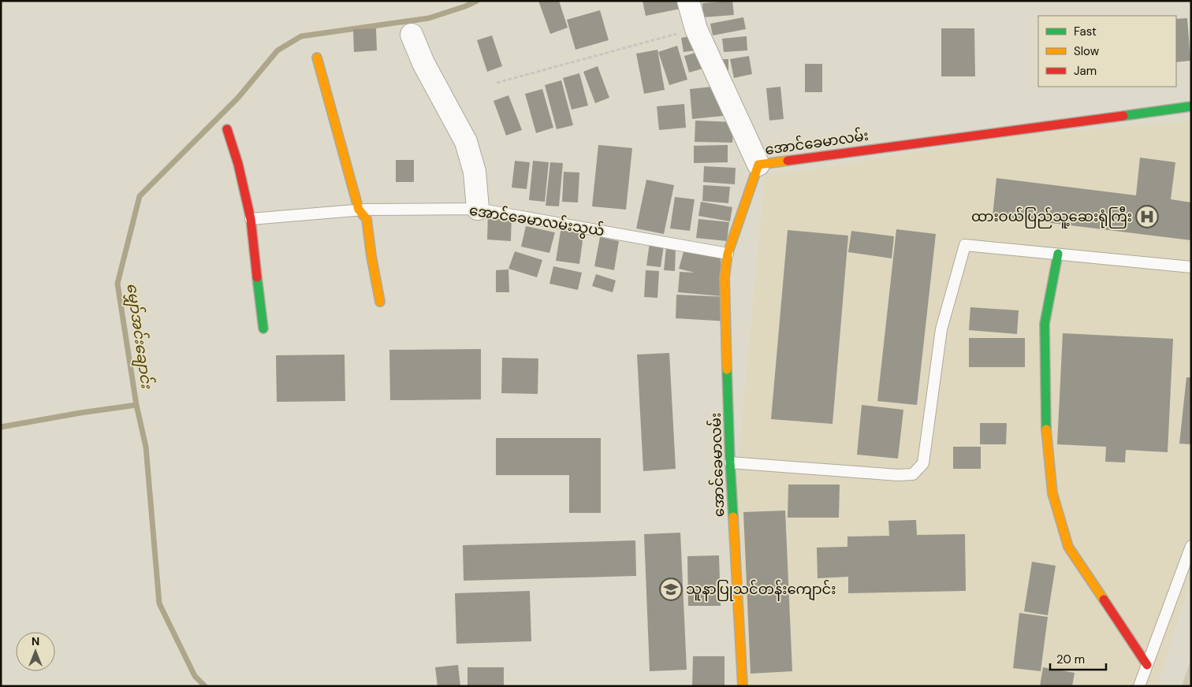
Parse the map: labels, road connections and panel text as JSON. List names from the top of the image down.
{
  "streets": {
    "street": ["အောင်ခေမာလမ်း"],
    "lane": ["အောင်ခေမာလမ်းသွယ်"]
  },
  "crossings": [
    ["အောင်ခေမာလမ်း", "အောင်ခေမာလမ်းသွယ်"]
  ],
  "water": ["မျှော်အင်းချောင်း"],
  "places": {
    "hospital": ["ထားဝယ်ပြည်သူ့ဆေးရုံကြီး"],
    "school or university": ["သူနာပြုသင်တန်းကျောင်း"]
  },
  "legend": ["Fast", "Slow", "Jam"],
  "scale_bar": "20 m",
  "north": "top"
}
